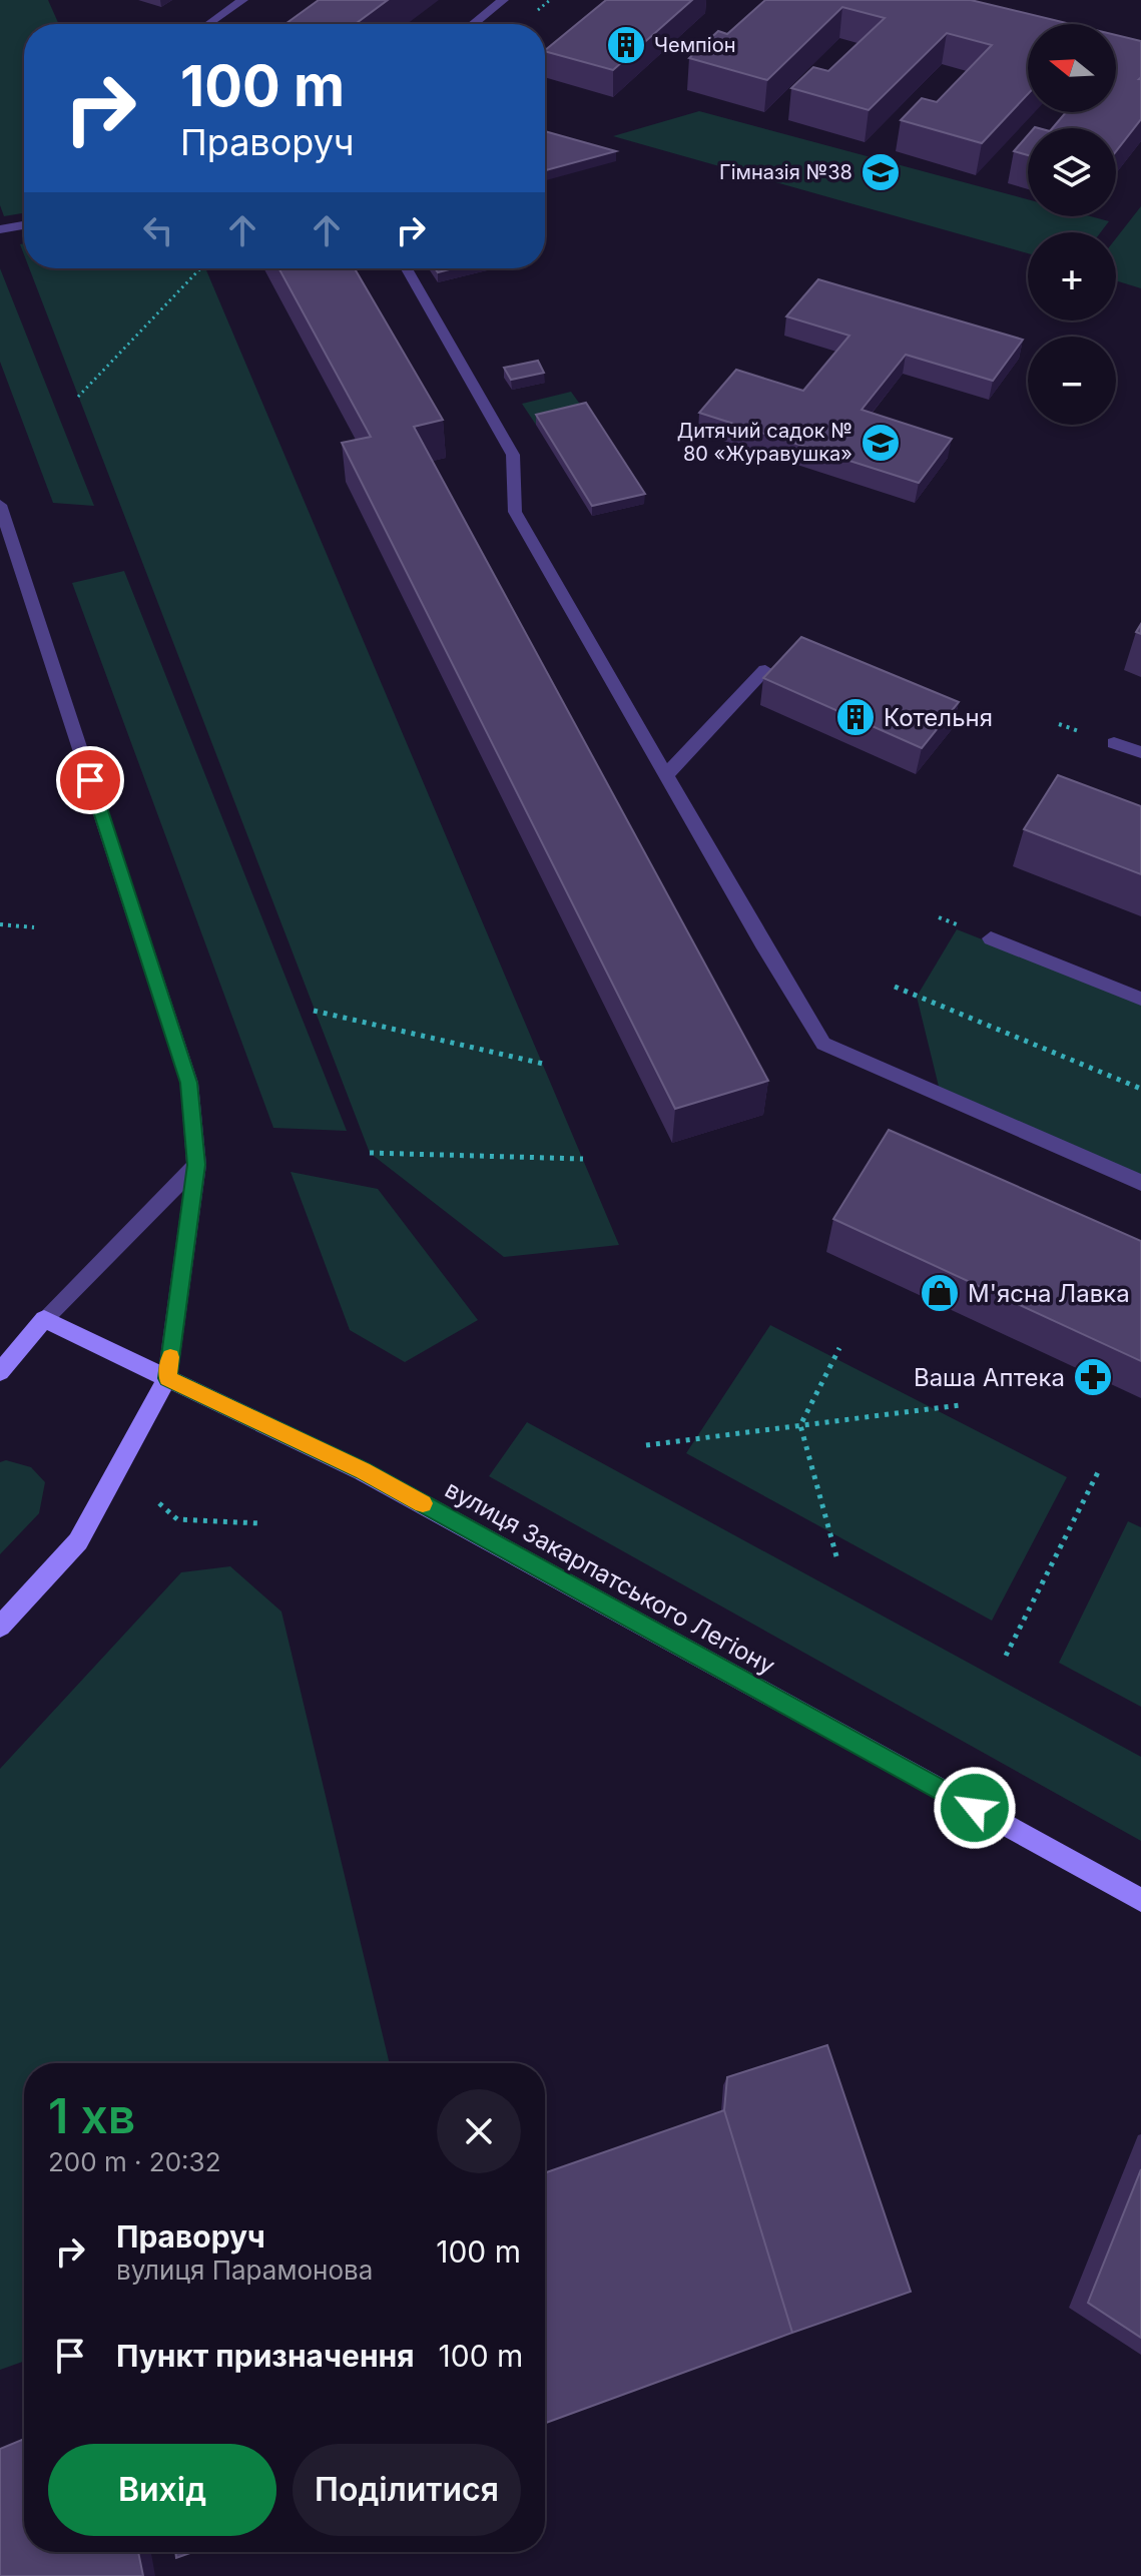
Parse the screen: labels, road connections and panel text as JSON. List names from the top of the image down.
{
  "streets": {
    "street": ["вулиця Закарпатського Легіону"]
  },
  "places": {
    "building": ["Чемпіон", "Котельня"],
    "school or university": ["Гімназія №38", "Дитячий садок № 80 «Журавушка»"],
    "shop": ["М'ясна Лавка"],
    "pharmacy": ["Ваша Аптека"]
  },
  "north": "left",
  "page": {
    "map_buttons": ["+", "−"],
    "turn": ["100 m", "Праворуч"],
    "heading": ["1 хв", "200 m · 20:32"],
    "list": [
      {
        "name": "Праворуч",
        "note": "вулиця Парамонова",
        "value": "100 m"
      },
      {
        "name": "Пункт призначення",
        "value": "100 m"
      }
    ],
    "buttons": ["Вихід", "Поділитися"]
  }
}
